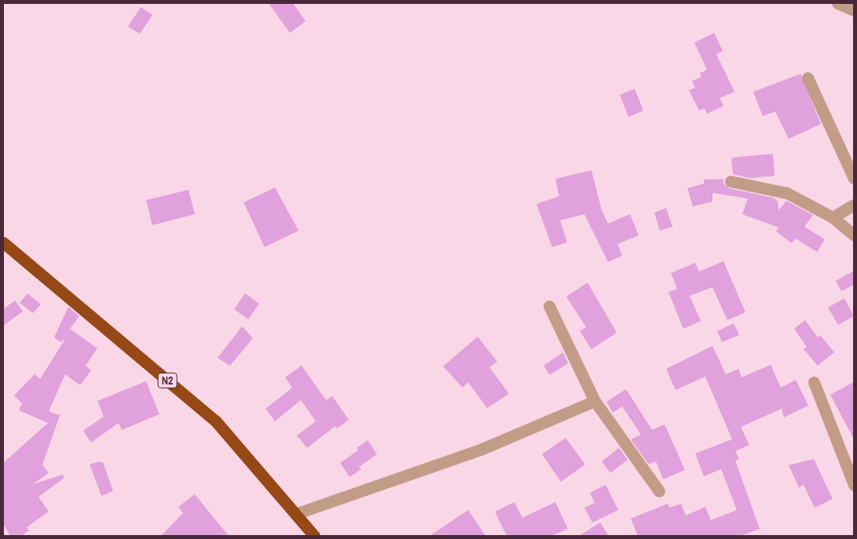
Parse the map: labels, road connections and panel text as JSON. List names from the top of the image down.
{
  "streets": {
    "highway": ["N2"]
  }
}
